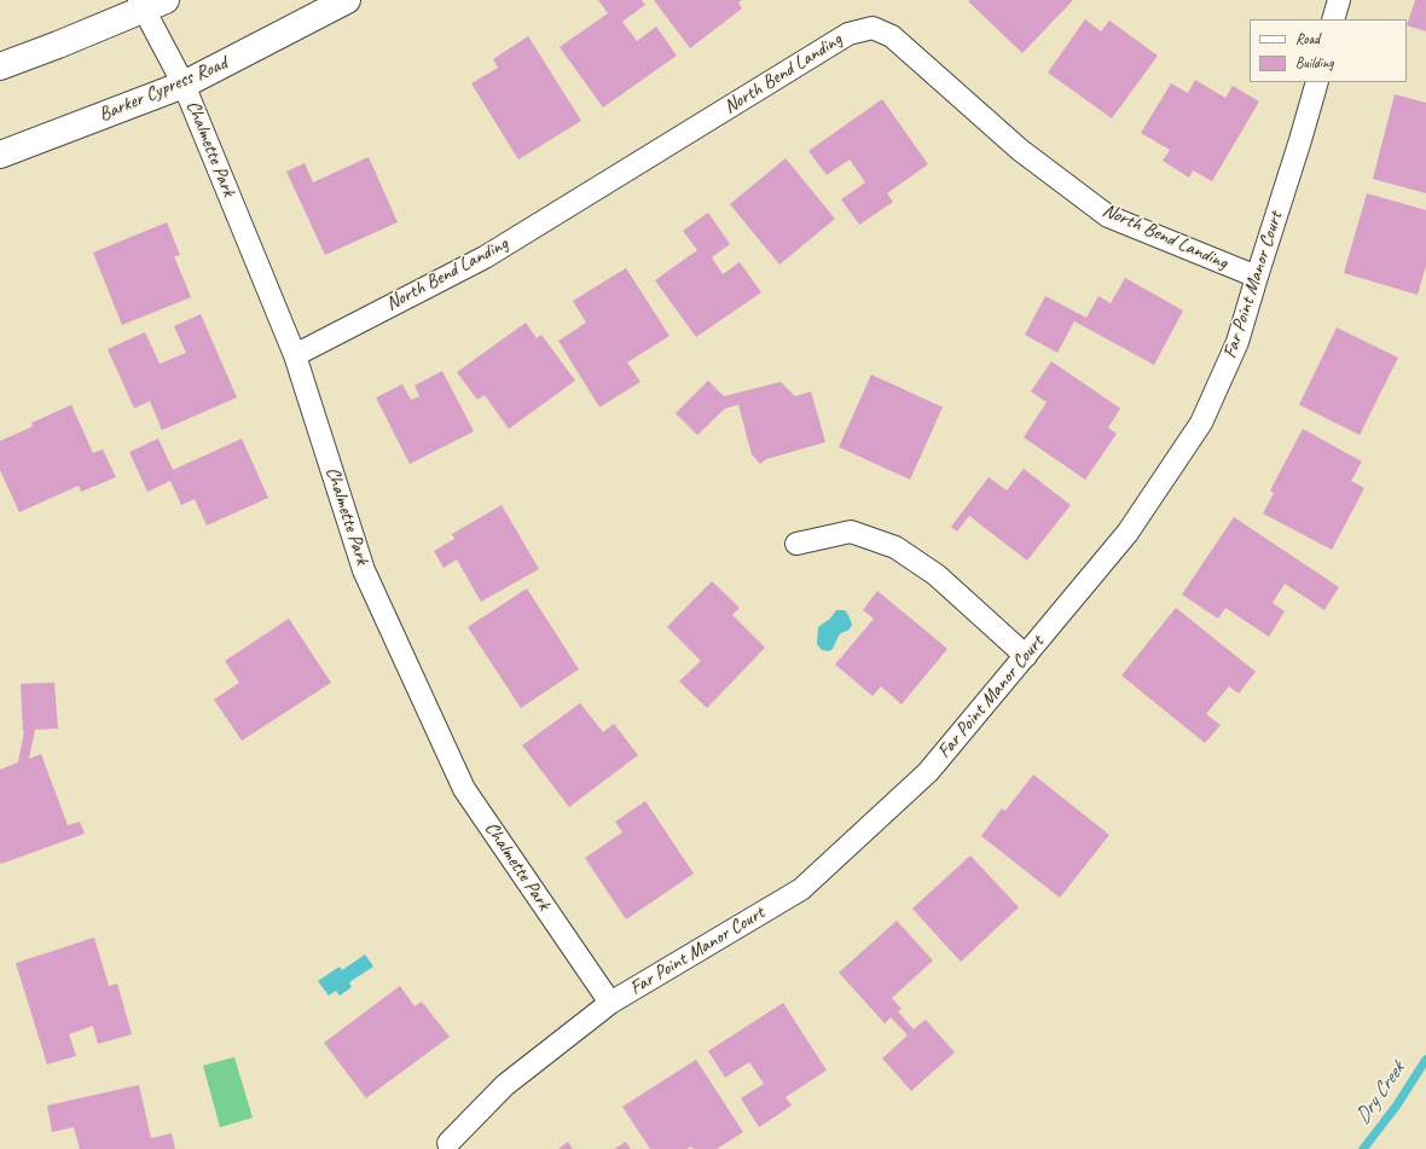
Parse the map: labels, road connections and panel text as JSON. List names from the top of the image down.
{
  "streets": {
    "main road": ["Barker Cypress Road"],
    "street": ["North Bend Landing", "Chalmette Park", "Far Point Manor Court"]
  },
  "crossings": [
    ["North Bend Landing", "Chalmette Park"],
    ["North Bend Landing", "Far Point Manor Court"],
    ["Barker Cypress Road", "Chalmette Park"],
    ["Chalmette Park", "Far Point Manor Court"]
  ],
  "water": ["Dry Creek"],
  "legend": ["Road", "Building"]
}
